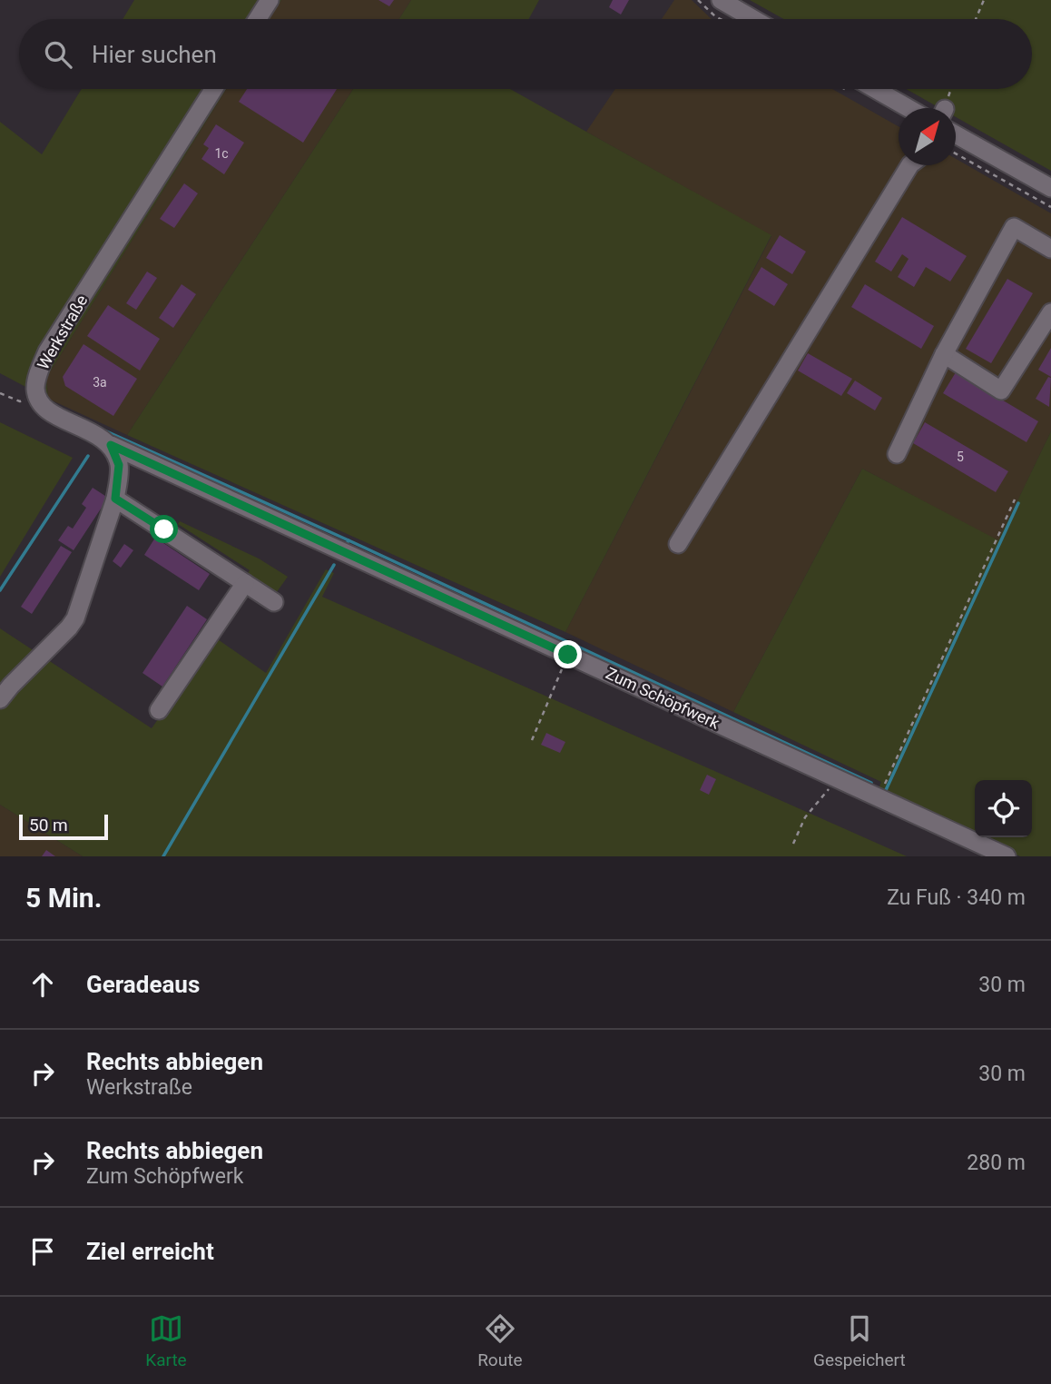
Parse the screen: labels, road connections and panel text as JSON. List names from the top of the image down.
{
  "streets": {
    "street": ["Werkstraße", "Zum Schöpfwerk"]
  },
  "house_numbers": ["1c", "3a", "5"],
  "scale_bar": "50 m",
  "north": "top right",
  "page": {
    "search": "Hier suchen",
    "scale": "50 m",
    "heading": ["5 Min.", "Zu Fuß · 340 m"],
    "list": [
      ["Geradeaus", "30 m"],
      ["Rechts abbiegen", "Werkstraße", "30 m"],
      ["Rechts abbiegen", "Zum Schöpfwerk", "280 m"],
      "Ziel erreicht"
    ],
    "nav": ["Karte", "Route", "Gespeichert"]
  }
}
